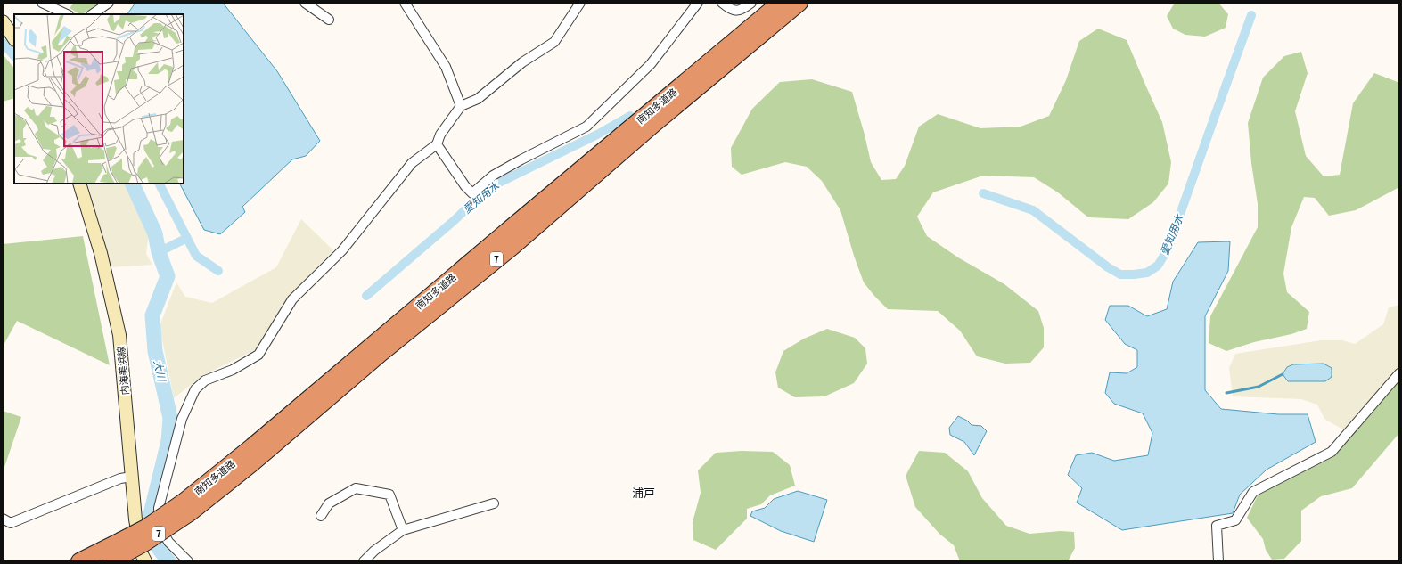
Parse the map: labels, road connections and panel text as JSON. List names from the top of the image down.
{
  "streets": {
    "highway": ["南知多道路", "7"],
    "main road": ["内海美浜線"]
  },
  "districts": ["浦戸"],
  "water": ["愛知用水", "大川"]
}
